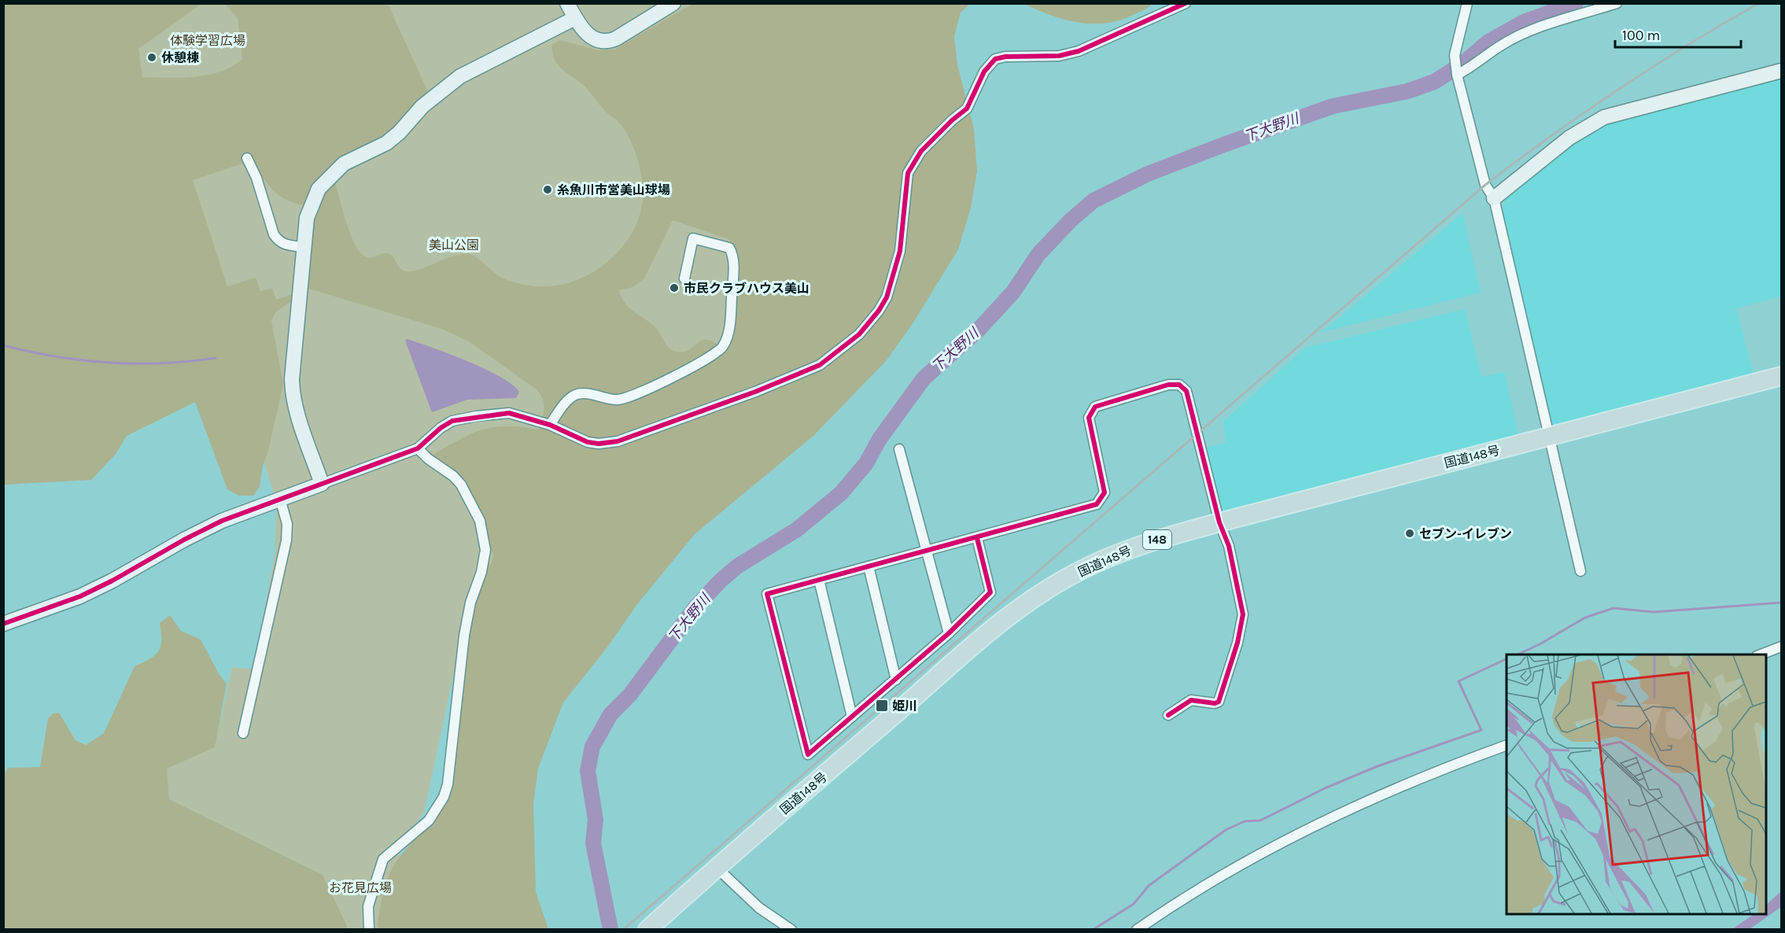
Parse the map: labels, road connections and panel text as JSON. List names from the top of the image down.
{
  "streets": {
    "highway": ["国道148号", "148"]
  },
  "water": ["下大野川"],
  "parks": ["体験学習広場", "美山公園", "お花見広場"],
  "places": {
    "other": [
      "休憩棟",
      "糸魚川市営美山球場",
      "市民クラブハウス美山",
      "セブン-イレブン"
    ],
    "transit": ["姫川"]
  },
  "scale_bar": "100 m"
}
